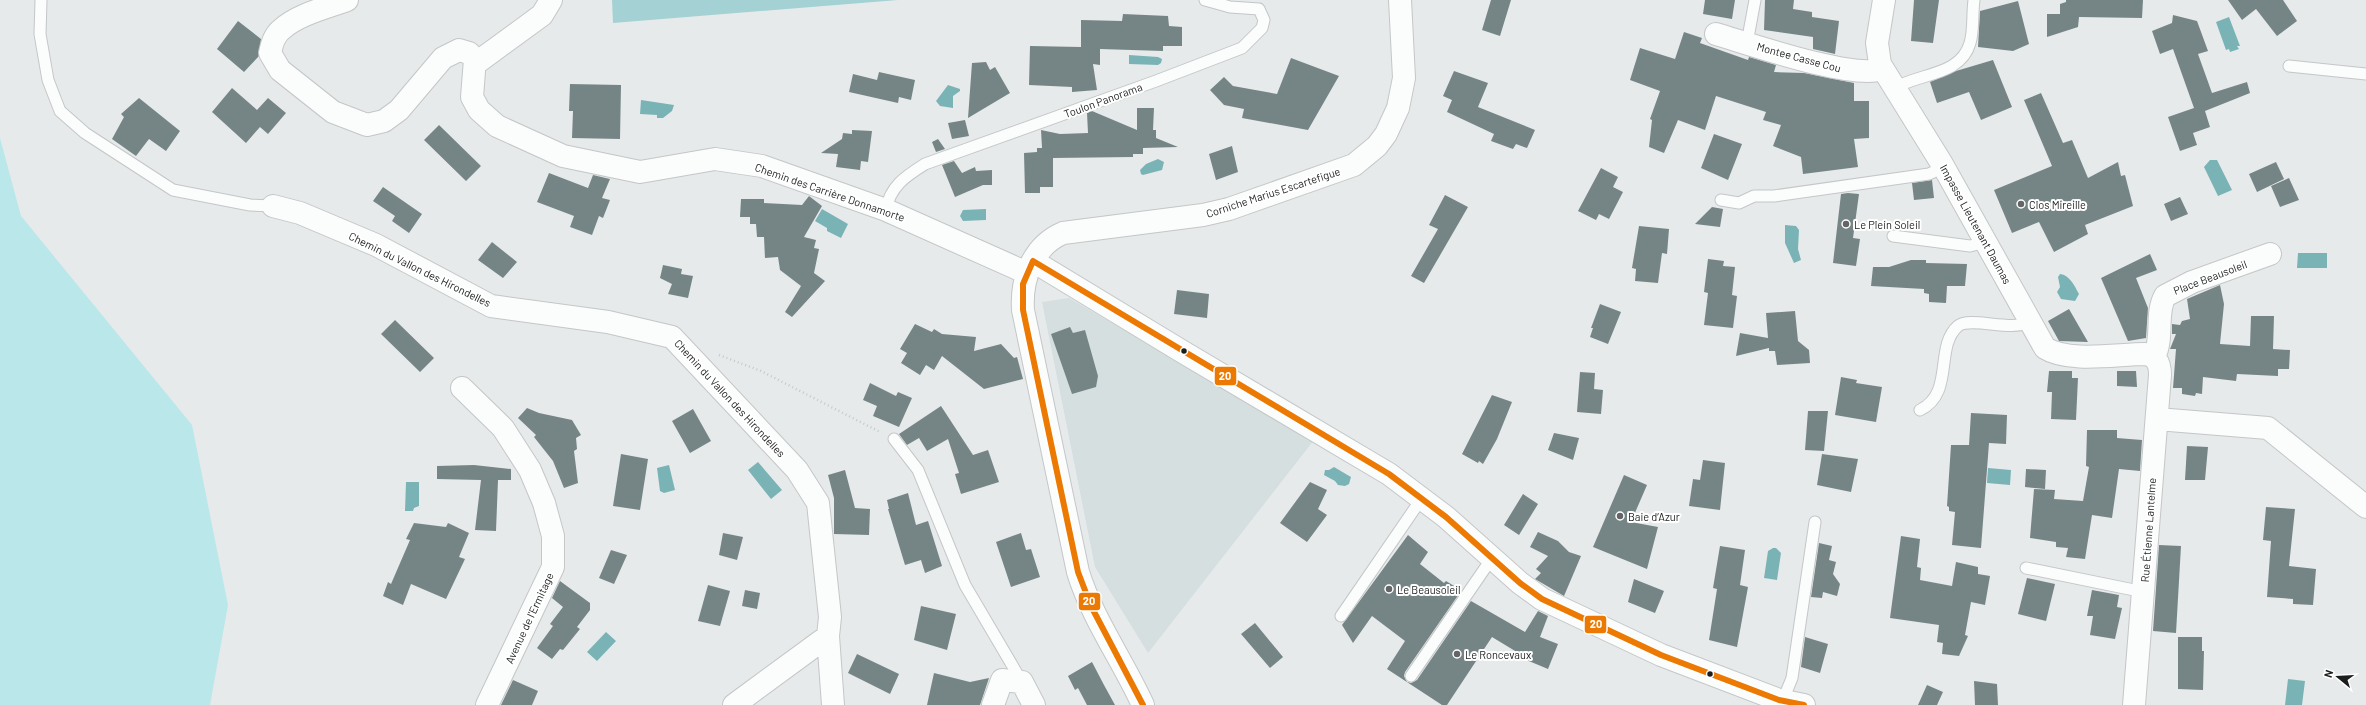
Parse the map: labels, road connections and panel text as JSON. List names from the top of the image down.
{
  "streets": {
    "street": [
      "Montee Casse Cou",
      "Chemin des Carrière Donnamorte",
      "Corniche Marius Escartefigue",
      "Impasse Lieutenant Daumas",
      "Chemin du Vallon des Hirondelles",
      "Place Beausoleil",
      "Rue Étienne Lantelme",
      "Avenue de l'Ermitage"
    ],
    "lane": ["Toulon Panorama"]
  },
  "crossings": [
    ["Montee Casse Cou", "Impasse Lieutenant Daumas"],
    ["Toulon Panorama", "Chemin des Carrière Donnamorte"],
    ["Chemin des Carrière Donnamorte", "Corniche Marius Escartefigue"],
    ["Impasse Lieutenant Daumas", "Place Beausoleil"],
    ["Impasse Lieutenant Daumas", "Rue Étienne Lantelme"],
    ["Place Beausoleil", "Rue Étienne Lantelme"]
  ],
  "places": [
    "Clos Mireille",
    "Le Plein Soleil",
    "Baie d’Azur",
    "Le Beausoleil",
    "Le Roncevaux"
  ],
  "lines": ["transit line 20"],
  "north": "left"
}
